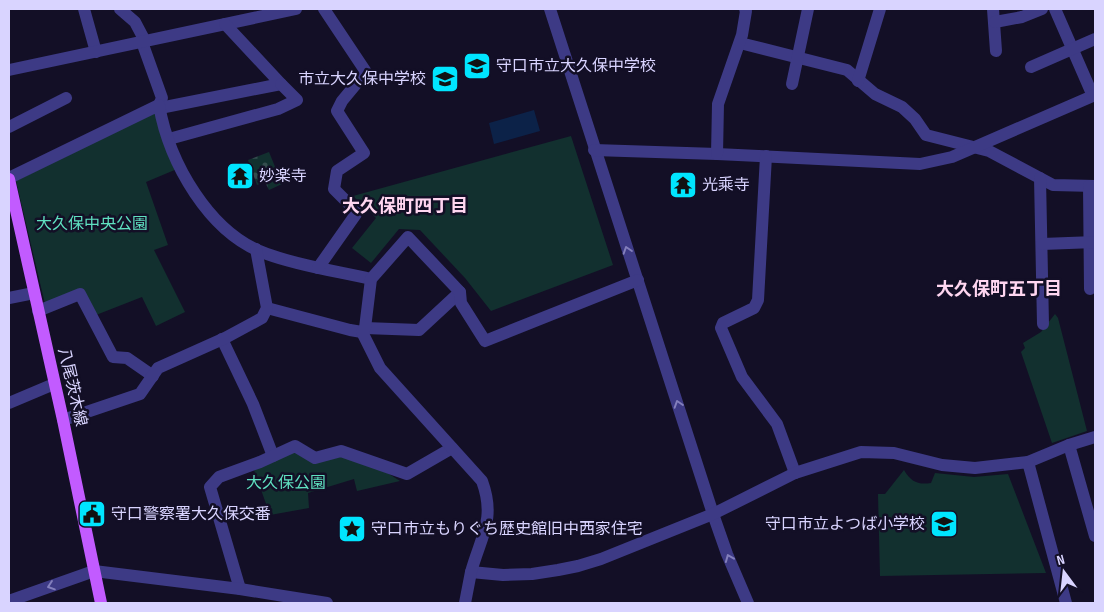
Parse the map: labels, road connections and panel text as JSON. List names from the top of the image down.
{
  "streets": {
    "main road": ["八尾茨木線"]
  },
  "districts": ["大久保町四丁目", "大久保町五丁目"],
  "parks": ["大久保中央公園", "大久保公園"],
  "places": {
    "school or university": ["守口市立大久保中学校", "市立大久保中学校", "守口市立よつば小学校"],
    "temple": ["妙楽寺", "光乘寺"],
    "public building": ["守口警察署大久保交番"],
    "place": ["守口市立もりぐち歴史館旧中西家住宅"]
  },
  "north": "top"
}
